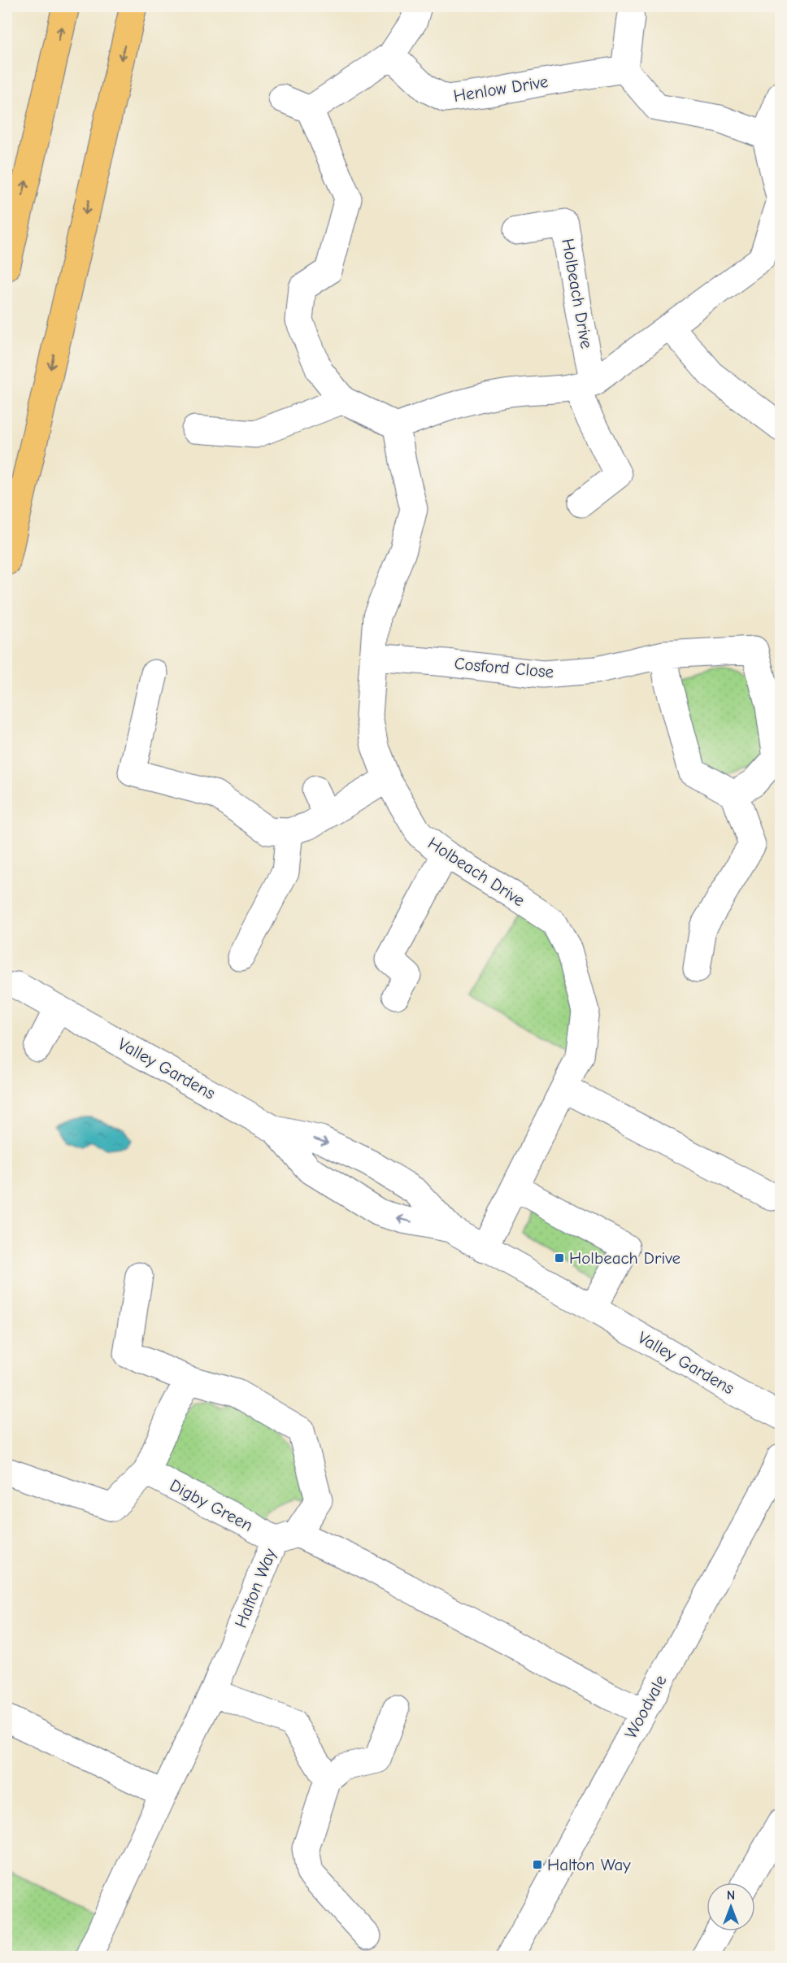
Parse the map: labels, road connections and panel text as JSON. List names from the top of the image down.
{
  "streets": {
    "street": [
      "Henlow Drive",
      "Holbeach Drive",
      "Cosford Close",
      "Valley Gardens",
      "Digby Green",
      "Halton Way",
      "Woodvale"
    ]
  },
  "crossings": [
    ["Holbeach Drive", "Cosford Close"],
    ["Holbeach Drive", "Valley Gardens"],
    ["Digby Green", "Halton Way"],
    ["Halton Way", "Woodvale"]
  ],
  "places": {
    "transit": ["Holbeach Drive", "Halton Way"]
  },
  "north": "top"
}
